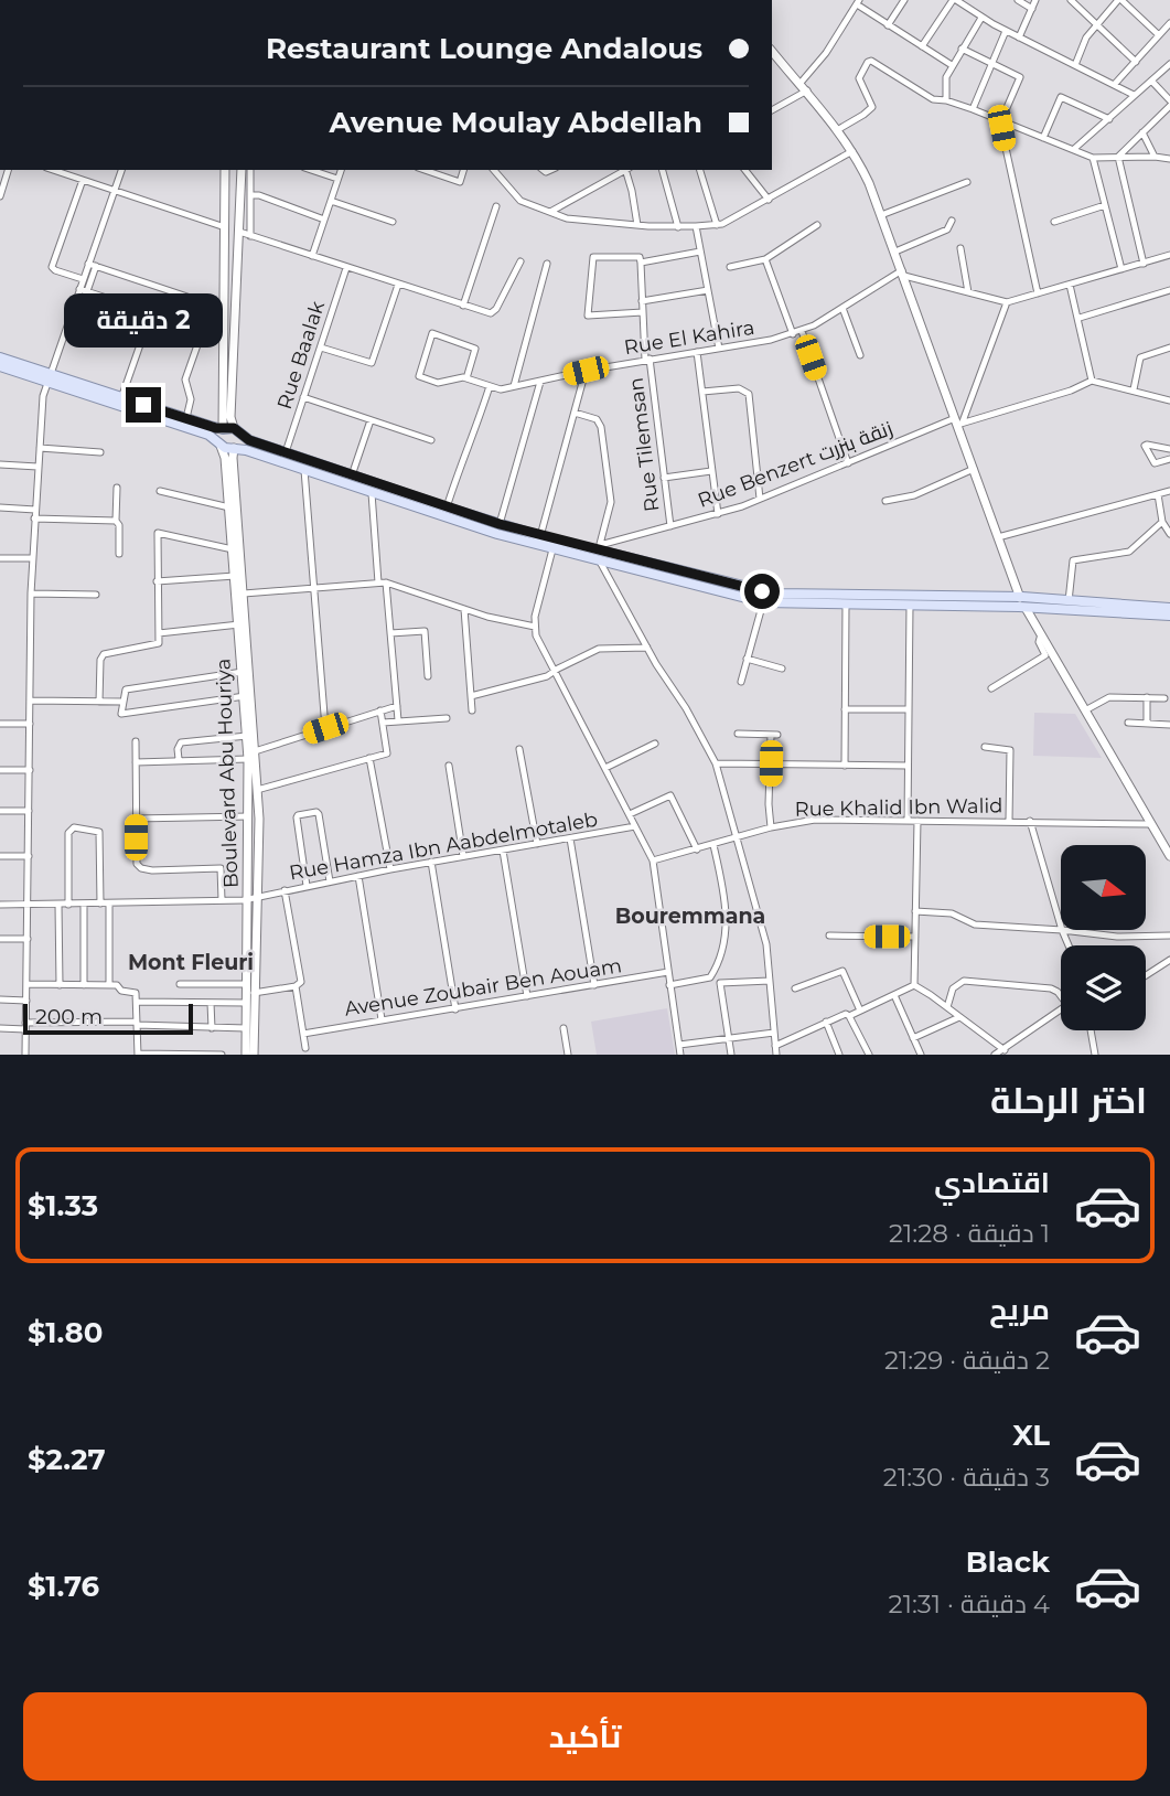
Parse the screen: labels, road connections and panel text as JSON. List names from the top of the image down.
{
  "streets": {
    "main road": ["Boulevard Abu Houriya"],
    "street": [
      "Rue El Kahira",
      "Rue Baalak",
      "Rue Tilemsan",
      "Rue Benzert زنقة بنزرت",
      "Rue Khalid Ibn Walid",
      "Rue Hamza Ibn Aabdelmotaleb",
      "Avenue Zoubair Ben Aouam"
    ]
  },
  "crossings": [
    ["Rue El Kahira", "Rue Tilemsan"],
    ["Rue Tilemsan", "Rue Benzert زنقة بنزرت"],
    ["Boulevard Abu Houriya", "Rue Hamza Ibn Aabdelmotaleb"]
  ],
  "districts": ["Bouremmana", "Mont Fleuri"],
  "scale_bar": "200 m",
  "north": "right",
  "page": {
    "banner": ["Restaurant Lounge Andalous", "Avenue Moulay Abdellah"],
    "bubble": "2 دقيقة",
    "scale": "200 m",
    "heading": "اختر الرحلة",
    "list": [
      {
        "name": "اقتصادي",
        "note": "1 دقيقة · 21:28",
        "value": "$1.33"
      },
      {
        "name": "مريح",
        "note": "2 دقيقة · 21:29",
        "value": "$1.80"
      },
      {
        "name": "XL",
        "note": "3 دقيقة · 21:30",
        "value": "$2.27"
      },
      {
        "name": "Black",
        "note": "4 دقيقة · 21:31",
        "value": "$1.76"
      }
    ],
    "buttons": "تأكيد"
  }
}
